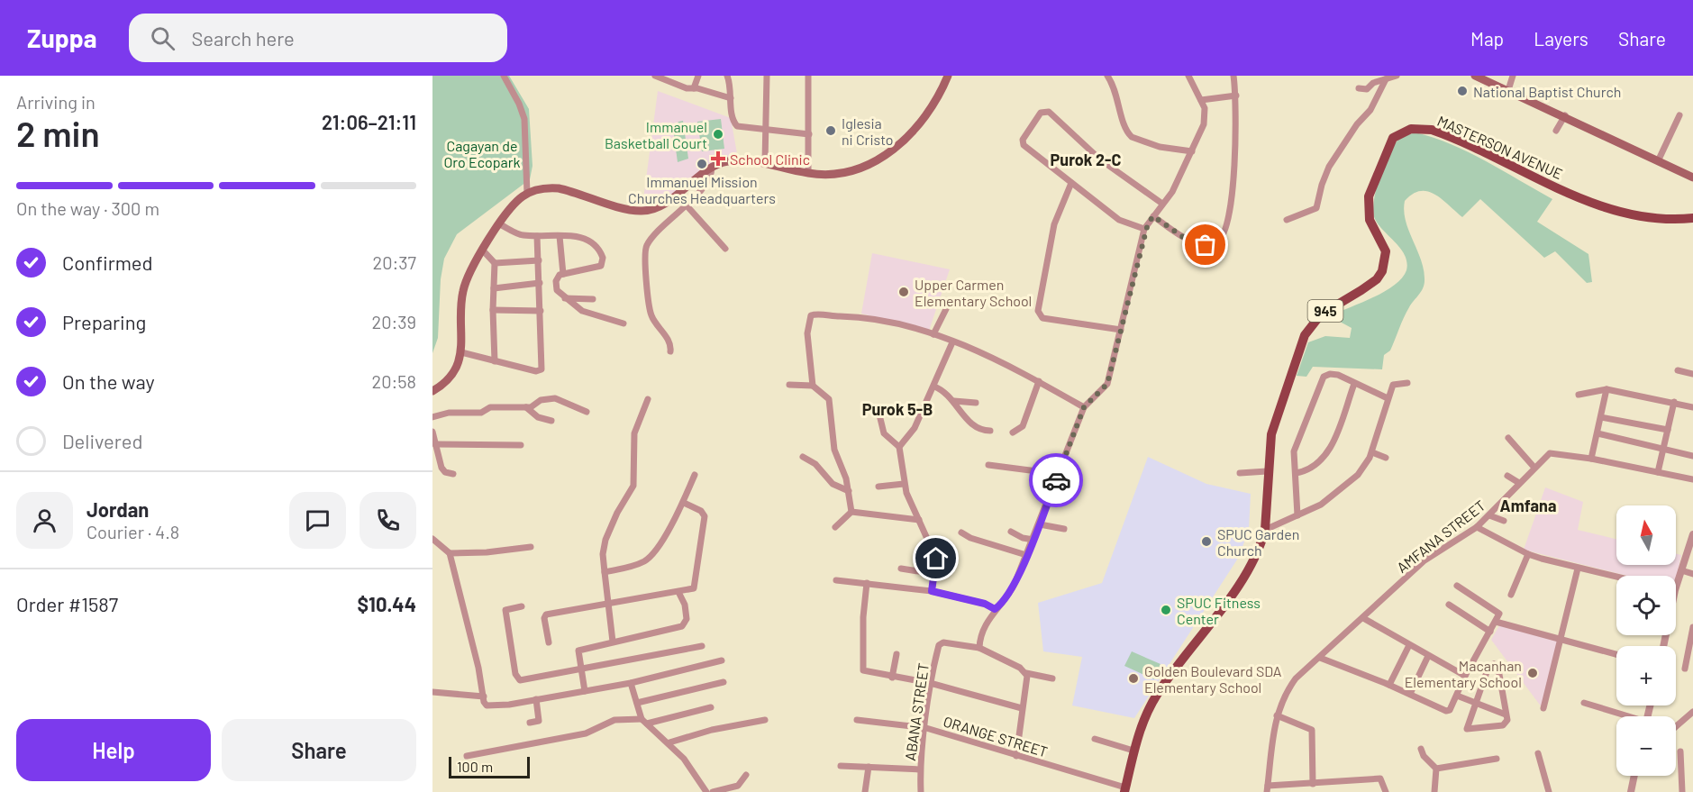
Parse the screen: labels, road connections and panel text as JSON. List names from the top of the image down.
{
  "streets": {
    "main road": ["MASTERSON AVENUE", "945"],
    "street": ["AMFANA STREET", "ABANA STREET", "ORANGE STREET"]
  },
  "crossings": [
    ["MASTERSON AVENUE", "ORANGE STREET"],
    ["ABANA STREET", "ORANGE STREET"]
  ],
  "districts": ["Purok 2-C", "Purok 5-B", "Amfana"],
  "parks": ["Cagayan de Oro Ecopark"],
  "places": {
    "other": [
      "National Baptist Church",
      "Iglesia ni Cristo",
      "Immanuel Basketball Court",
      "Immanuel Mission Churches Headquarters",
      "Upper Carmen Elementary School",
      "SPUC Garden Church",
      "SPUC Fitness Center",
      "Macanhan Elementary School",
      "Golden Boulevard SDA Elementary School"
    ],
    "health": ["School Clinic"]
  },
  "scale_bar": "100 m",
  "north": "top",
  "page": {
    "header": "Zuppa",
    "search": "Search here",
    "nav": ["Map", "Layers", "Share"],
    "heading": ["2 min", "Arriving in", "21:06–21:11"],
    "panel": [
      "Jordan",
      "Courier · 4.8",
      "Order #1587",
      "$10.44"
    ],
    "bar": "On the way · 300 m",
    "list": [
      ["Confirmed", "20:37"],
      ["Preparing", "20:39"],
      ["On the way", "20:58"],
      "Delivered"
    ],
    "map_buttons": ["+", "−"],
    "buttons": ["Help", "Share"],
    "scale": "100 m"
  }
}
